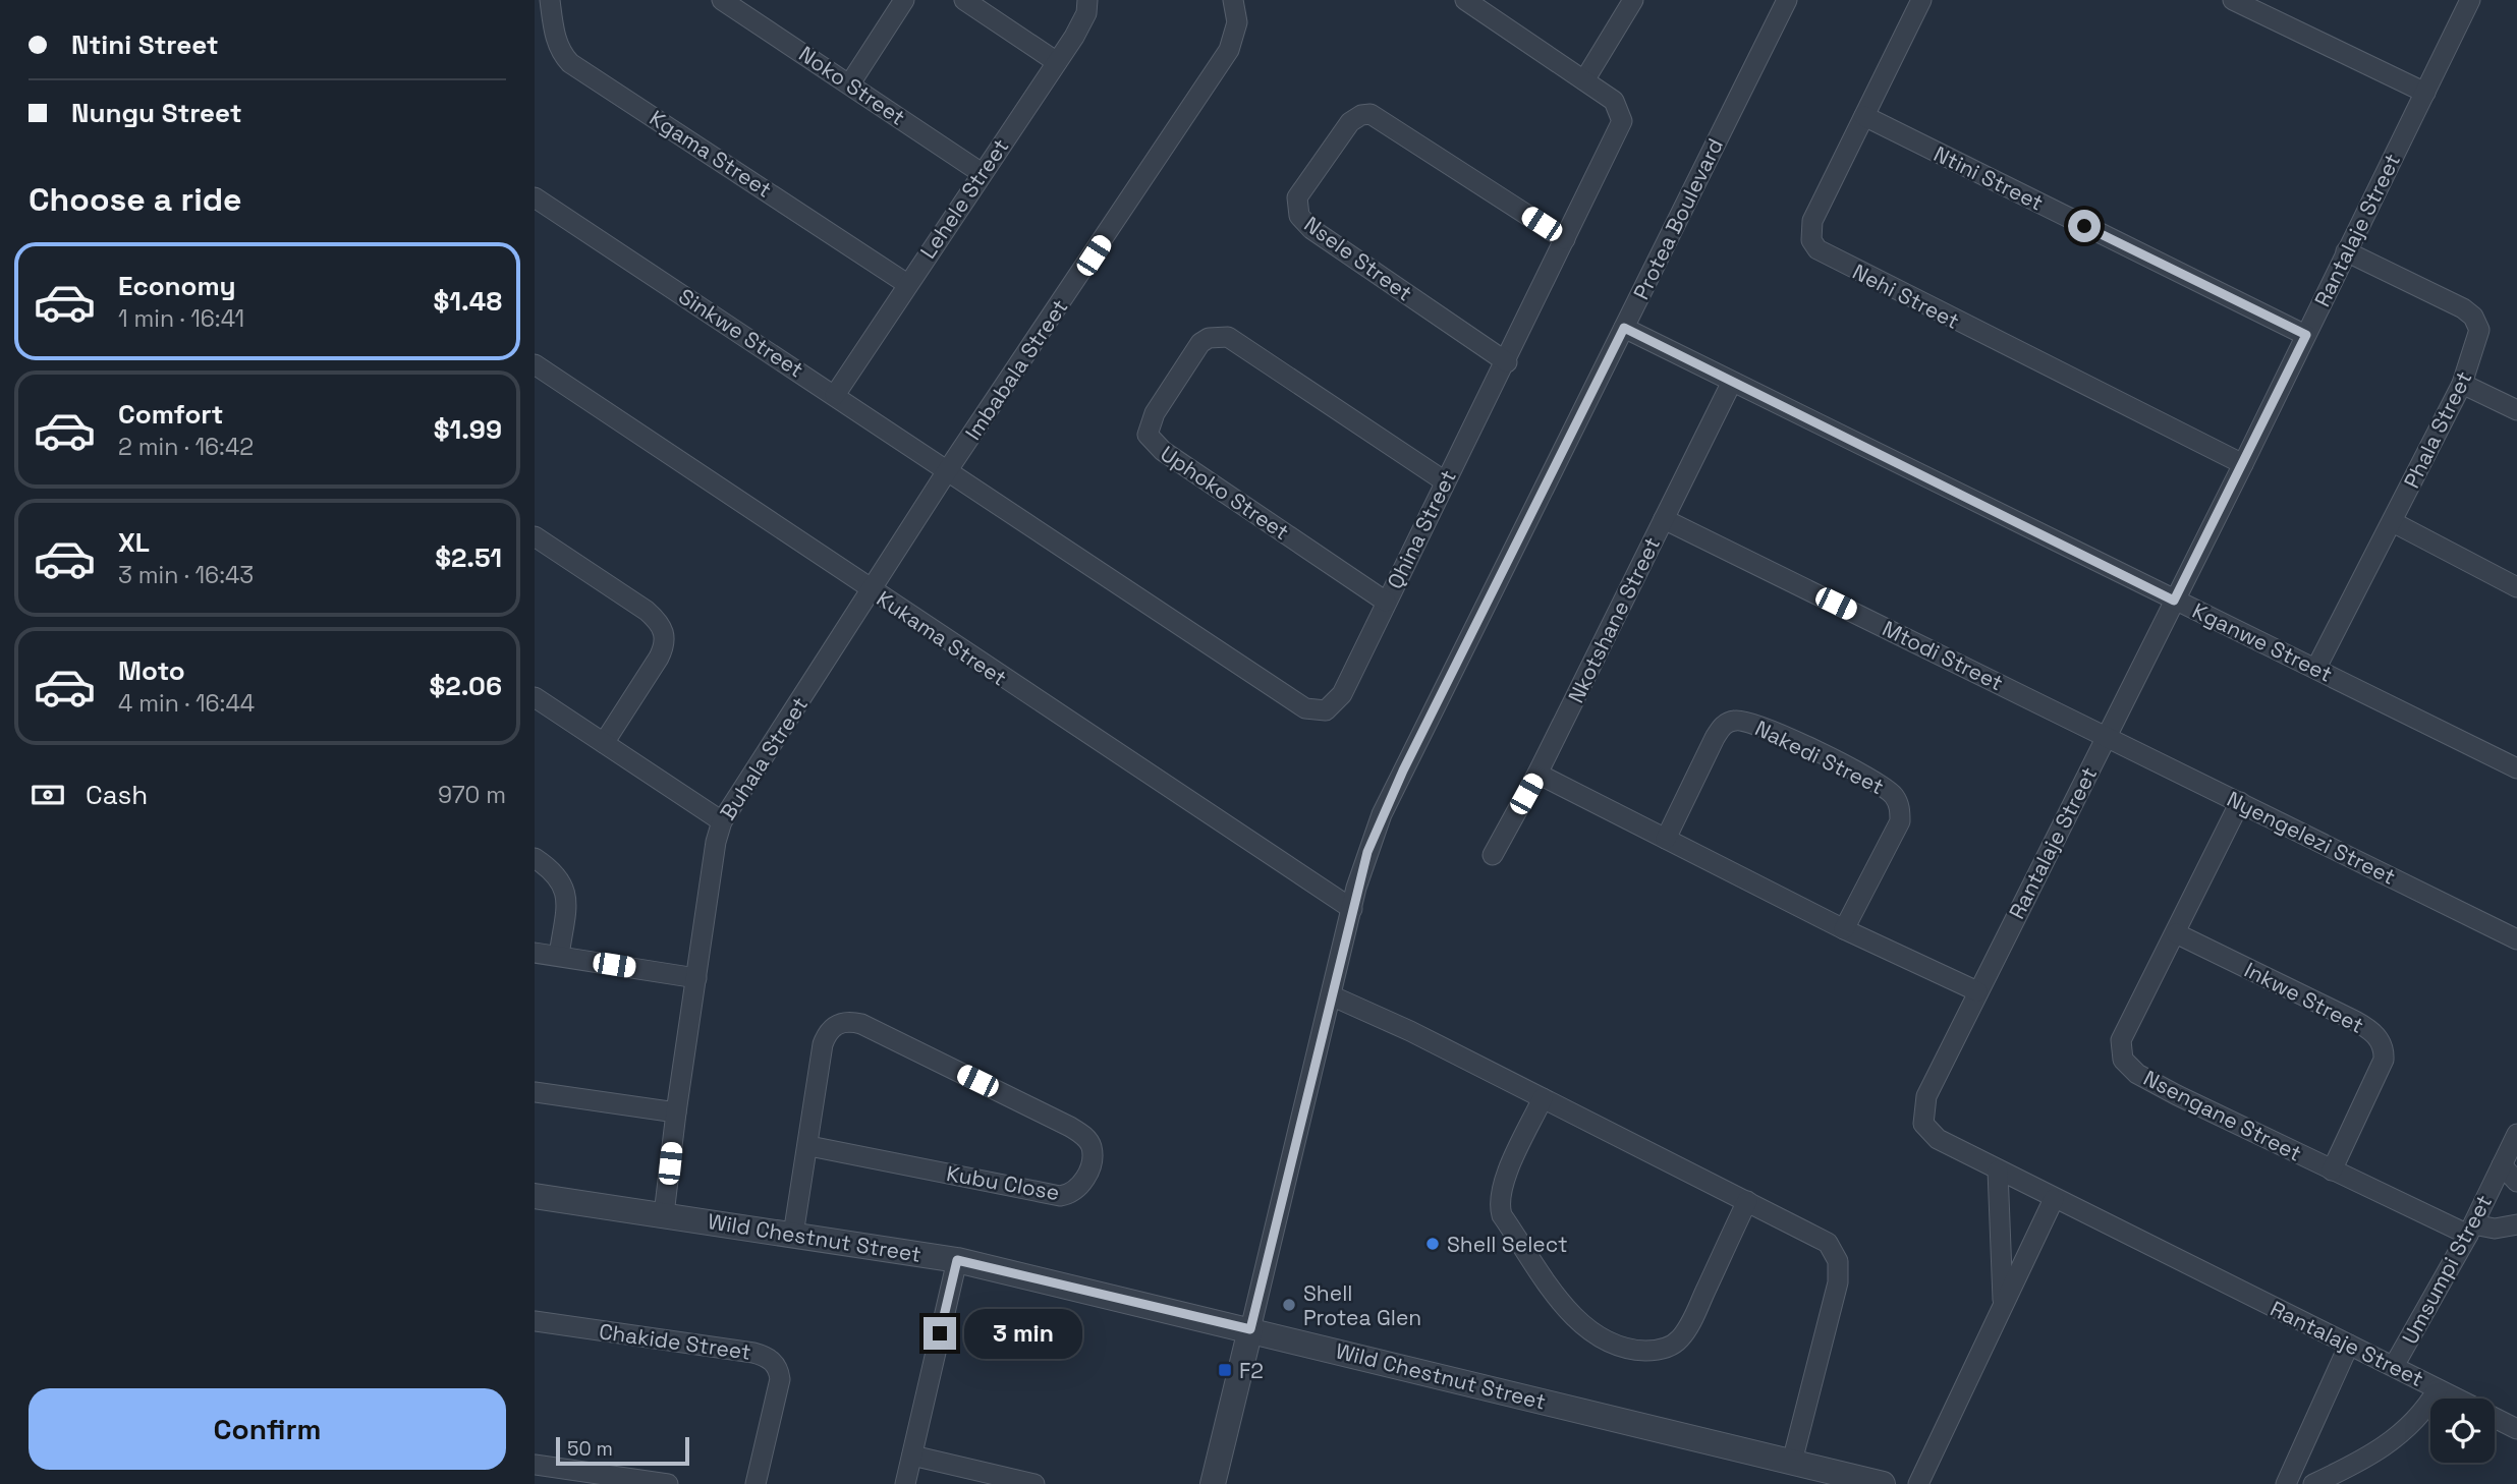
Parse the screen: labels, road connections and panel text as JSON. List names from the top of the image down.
{
  "streets": {
    "street": [
      "Noko Street",
      "Kgama Street",
      "Ntini Street",
      "Lehele Street",
      "Protea Boulevard",
      "Rantalaje Street",
      "Nsele Street",
      "Nehi Street",
      "Sinkwe Street",
      "Imbabala Street",
      "Phala Street",
      "Uphoko Street",
      "Qhina Street",
      "Nkotshane Street",
      "Kukama Street",
      "Kganwe Street",
      "Mtodi Street",
      "Nakedi Street",
      "Buhala Street",
      "Nyengelezi Street",
      "Inkwe Street",
      "Nsengane Street",
      "Kubu Close",
      "Wild Chestnut Street",
      "Umsumpi Street",
      "Chakide Street"
    ]
  },
  "crossings": [
    ["Noko Street", "Lehele Street"],
    ["Kgama Street", "Lehele Street"],
    ["Ntini Street", "Rantalaje Street"],
    ["Ntini Street", "Nehi Street"],
    ["Lehele Street", "Sinkwe Street"],
    ["Protea Boulevard", "Kukama Street"],
    ["Protea Boulevard", "Kganwe Street"],
    ["Protea Boulevard", "Wild Chestnut Street"],
    ["Rantalaje Street", "Nehi Street"],
    ["Rantalaje Street", "Phala Street"],
    ["Rantalaje Street", "Kganwe Street"],
    ["Rantalaje Street", "Mtodi Street"],
    ["Rantalaje Street", "Nyengelezi Street"],
    ["Rantalaje Street", "Umsumpi Street"],
    ["Nsele Street", "Qhina Street"],
    ["Sinkwe Street", "Imbabala Street"],
    ["Sinkwe Street", "Qhina Street"],
    ["Imbabala Street", "Qhina Street"],
    ["Imbabala Street", "Kukama Street"],
    ["Imbabala Street", "Buhala Street"],
    ["Phala Street", "Kganwe Street"],
    ["Uphoko Street", "Qhina Street"],
    ["Nkotshane Street", "Kganwe Street"],
    ["Nkotshane Street", "Mtodi Street"],
    ["Kukama Street", "Buhala Street"],
    ["Mtodi Street", "Nyengelezi Street"],
    ["Buhala Street", "Wild Chestnut Street"],
    ["Nyengelezi Street", "Nsengane Street"],
    ["Inkwe Street", "Nsengane Street"],
    ["Nsengane Street", "Umsumpi Street"],
    ["Kubu Close", "Wild Chestnut Street"]
  ],
  "places": {
    "other": ["Shell Select", "Shell Protea Glen"],
    "transit": ["F2"]
  },
  "scale_bar": "50 m",
  "page": {
    "banner": ["Ntini Street", "Nungu Street"],
    "heading": "Choose a ride",
    "list": [
      {
        "name": "Economy",
        "note": "1 min · 16:41",
        "value": "$1.48"
      },
      {
        "name": "Comfort",
        "note": "2 min · 16:42",
        "value": "$1.99"
      },
      {
        "name": "XL",
        "note": "3 min · 16:43",
        "value": "$2.51"
      },
      {
        "name": "Moto",
        "note": "4 min · 16:44",
        "value": "$2.06"
      }
    ],
    "pay": ["Cash", "970 m"],
    "bubble": "3 min",
    "buttons": "Confirm",
    "scale": "50 m"
  }
}
